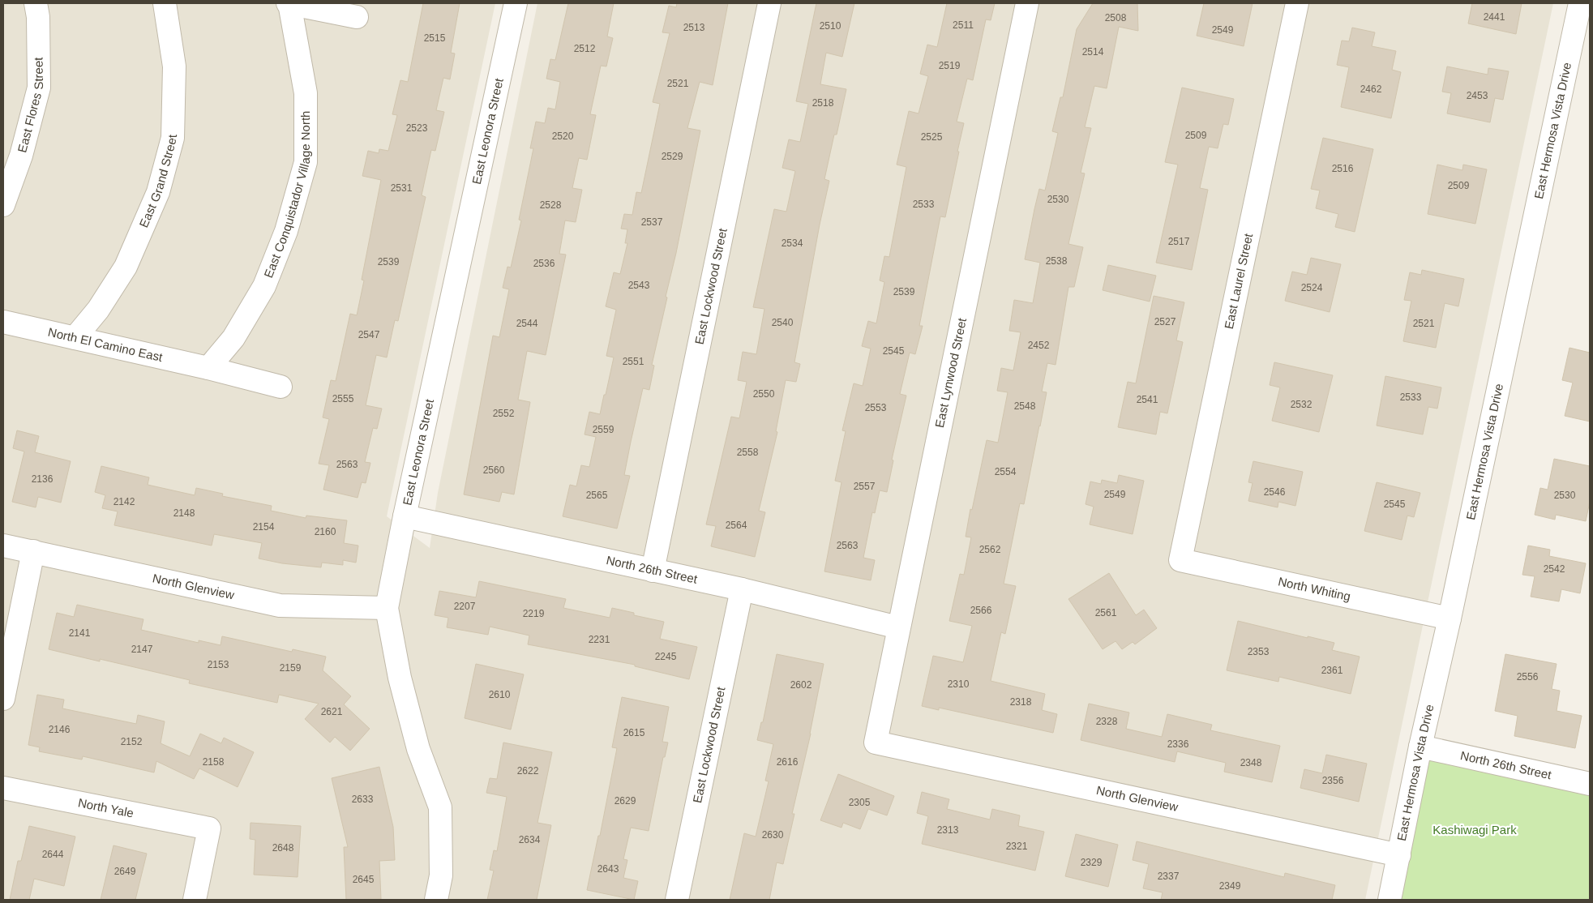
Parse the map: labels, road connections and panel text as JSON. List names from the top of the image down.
{
  "streets": {
    "street": [
      "East Flores Street",
      "East Hermosa Vista Drive",
      "East Leonora Street",
      "East Grand Street",
      "East Conquistador Village North",
      "East Laurel Street",
      "East Lockwood Street",
      "North El Camino East",
      "East Lynwood Street",
      "North 26th Street",
      "North Glenview",
      "North Whiting",
      "North Yale"
    ]
  },
  "crossings": [
    ["East Hermosa Vista Drive", "North 26th Street"],
    ["East Hermosa Vista Drive", "North Glenview"],
    ["East Hermosa Vista Drive", "North Whiting"],
    ["East Leonora Street", "North 26th Street"],
    ["East Leonora Street", "North Glenview"],
    ["East Grand Street", "North El Camino East"],
    ["East Conquistador Village North", "North El Camino East"],
    ["East Laurel Street", "North Whiting"],
    ["East Lockwood Street", "North 26th Street"],
    ["East Lynwood Street", "North 26th Street"],
    ["East Lynwood Street", "North Glenview"]
  ],
  "parks": ["Kashiwagi Park"],
  "house_numbers": [
    "2441",
    "2508",
    "2511",
    "2510",
    "2513",
    "2549",
    "2515",
    "2512",
    "2514",
    "2519",
    "2521",
    "2462",
    "2453",
    "2518",
    "2523",
    "2509",
    "2520",
    "2525",
    "2529",
    "2516",
    "2509",
    "2531",
    "2530",
    "2533",
    "2528",
    "2537",
    "2517",
    "2534",
    "2538",
    "2539",
    "2536",
    "2543",
    "2524",
    "2539",
    "2527",
    "2540",
    "2544",
    "2521",
    "2547",
    "2452",
    "2545",
    "2551",
    "2550",
    "2533",
    "2555",
    "2541",
    "2532",
    "2548",
    "2553",
    "2552",
    "2559",
    "2558",
    "2563",
    "2560",
    "2554",
    "2136",
    "2557",
    "2546",
    "2549",
    "2565",
    "2530",
    "2142",
    "2545",
    "2148",
    "2564",
    "2154",
    "2160",
    "2563",
    "2562",
    "2542",
    "2207",
    "2566",
    "2561",
    "2219",
    "2141",
    "2231",
    "2147",
    "2353",
    "2245",
    "2153",
    "2159",
    "2361",
    "2556",
    "2310",
    "2602",
    "2610",
    "2318",
    "2621",
    "2328",
    "2146",
    "2615",
    "2152",
    "2336",
    "2158",
    "2616",
    "2348",
    "2622",
    "2356",
    "2633",
    "2629",
    "2305",
    "2313",
    "2630",
    "2634",
    "2321",
    "2648",
    "2644",
    "2329",
    "2643",
    "2649",
    "2337",
    "2645",
    "2349"
  ]
}
